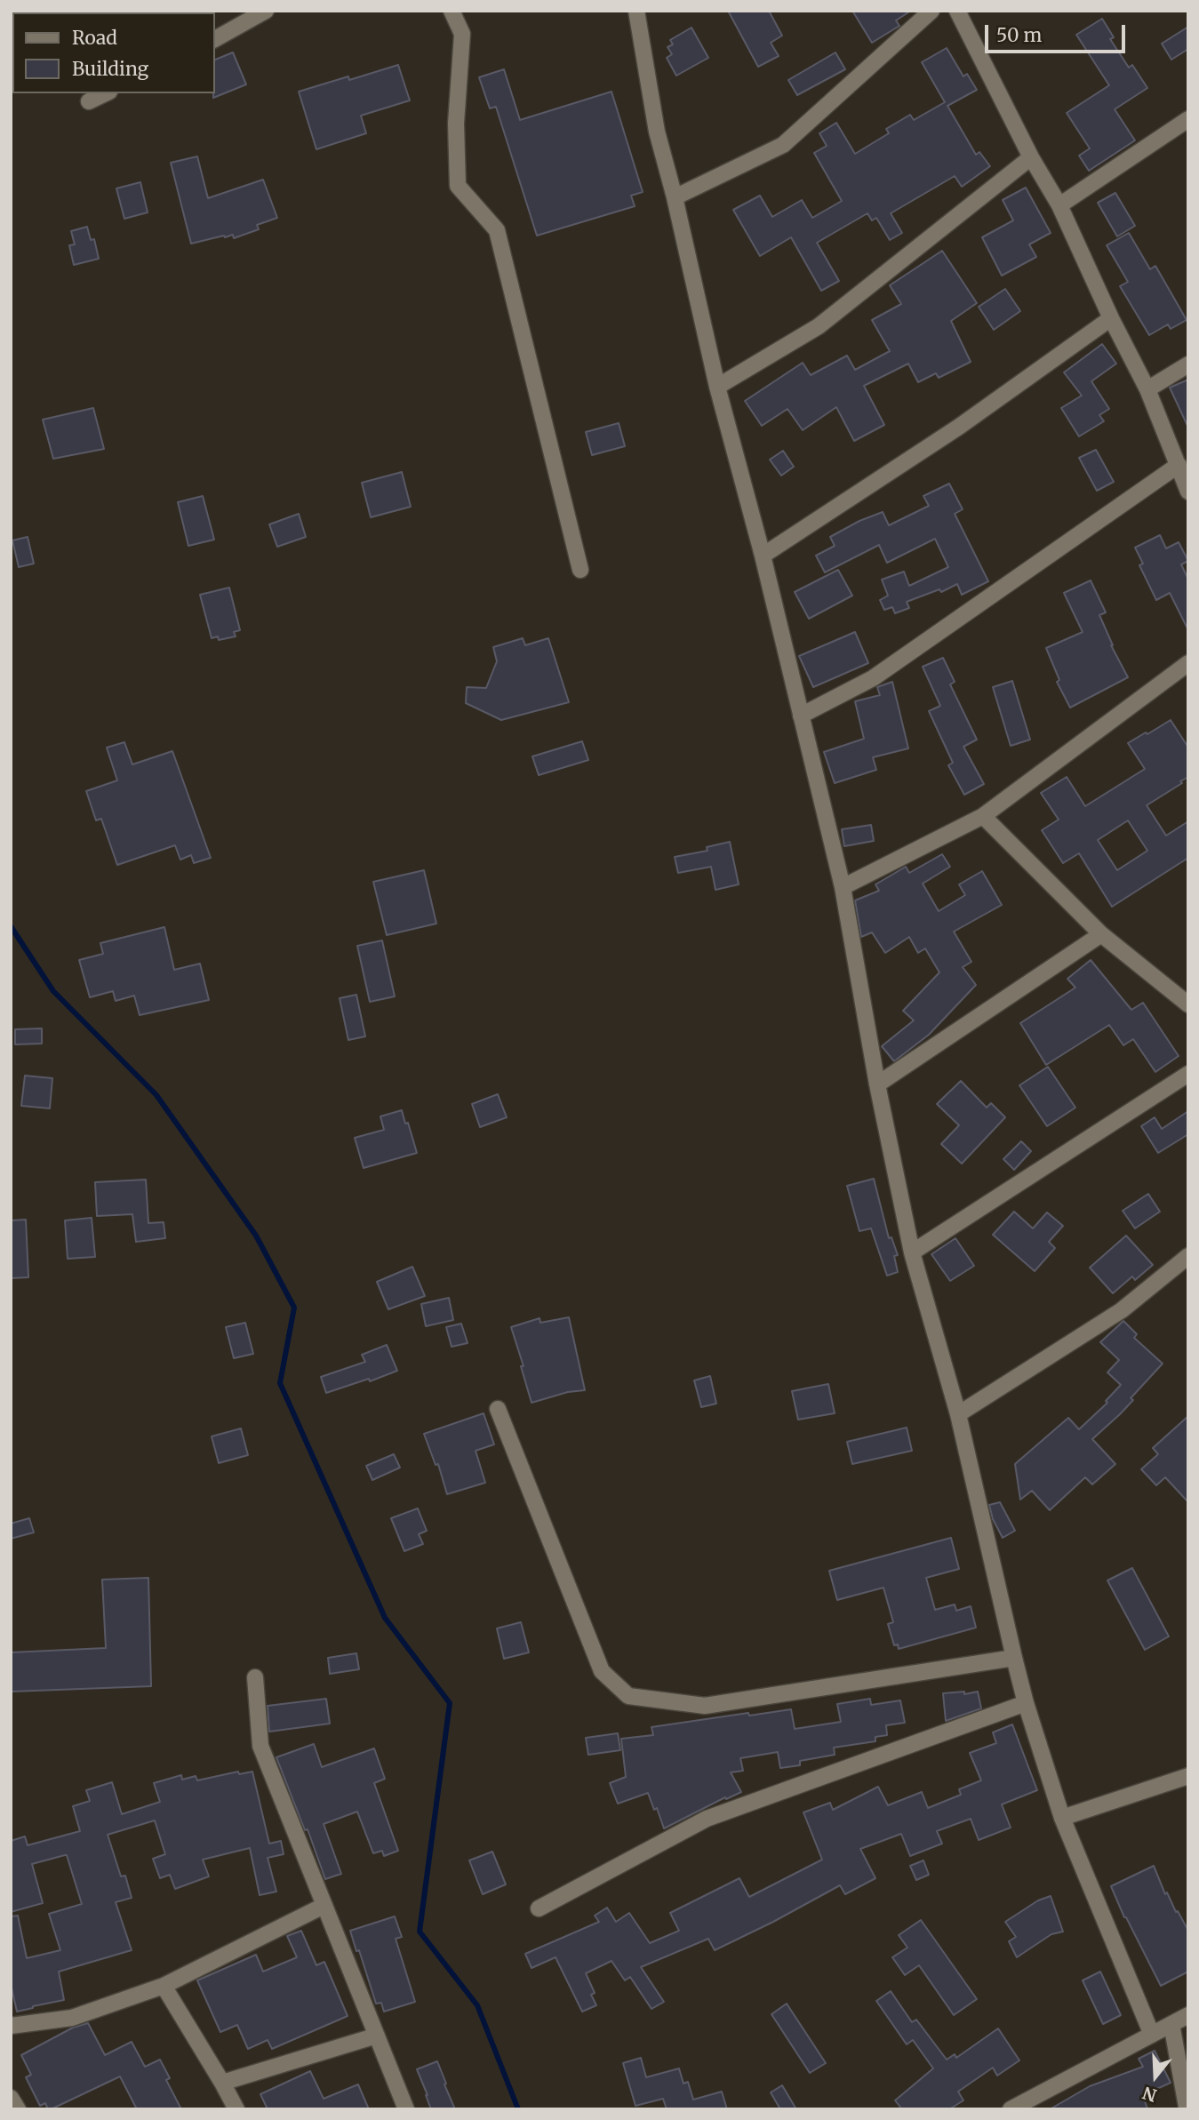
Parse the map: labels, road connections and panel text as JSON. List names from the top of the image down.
{
  "legend": ["Road", "Building"],
  "scale_bar": "50 m",
  "north": "bottom"
}
